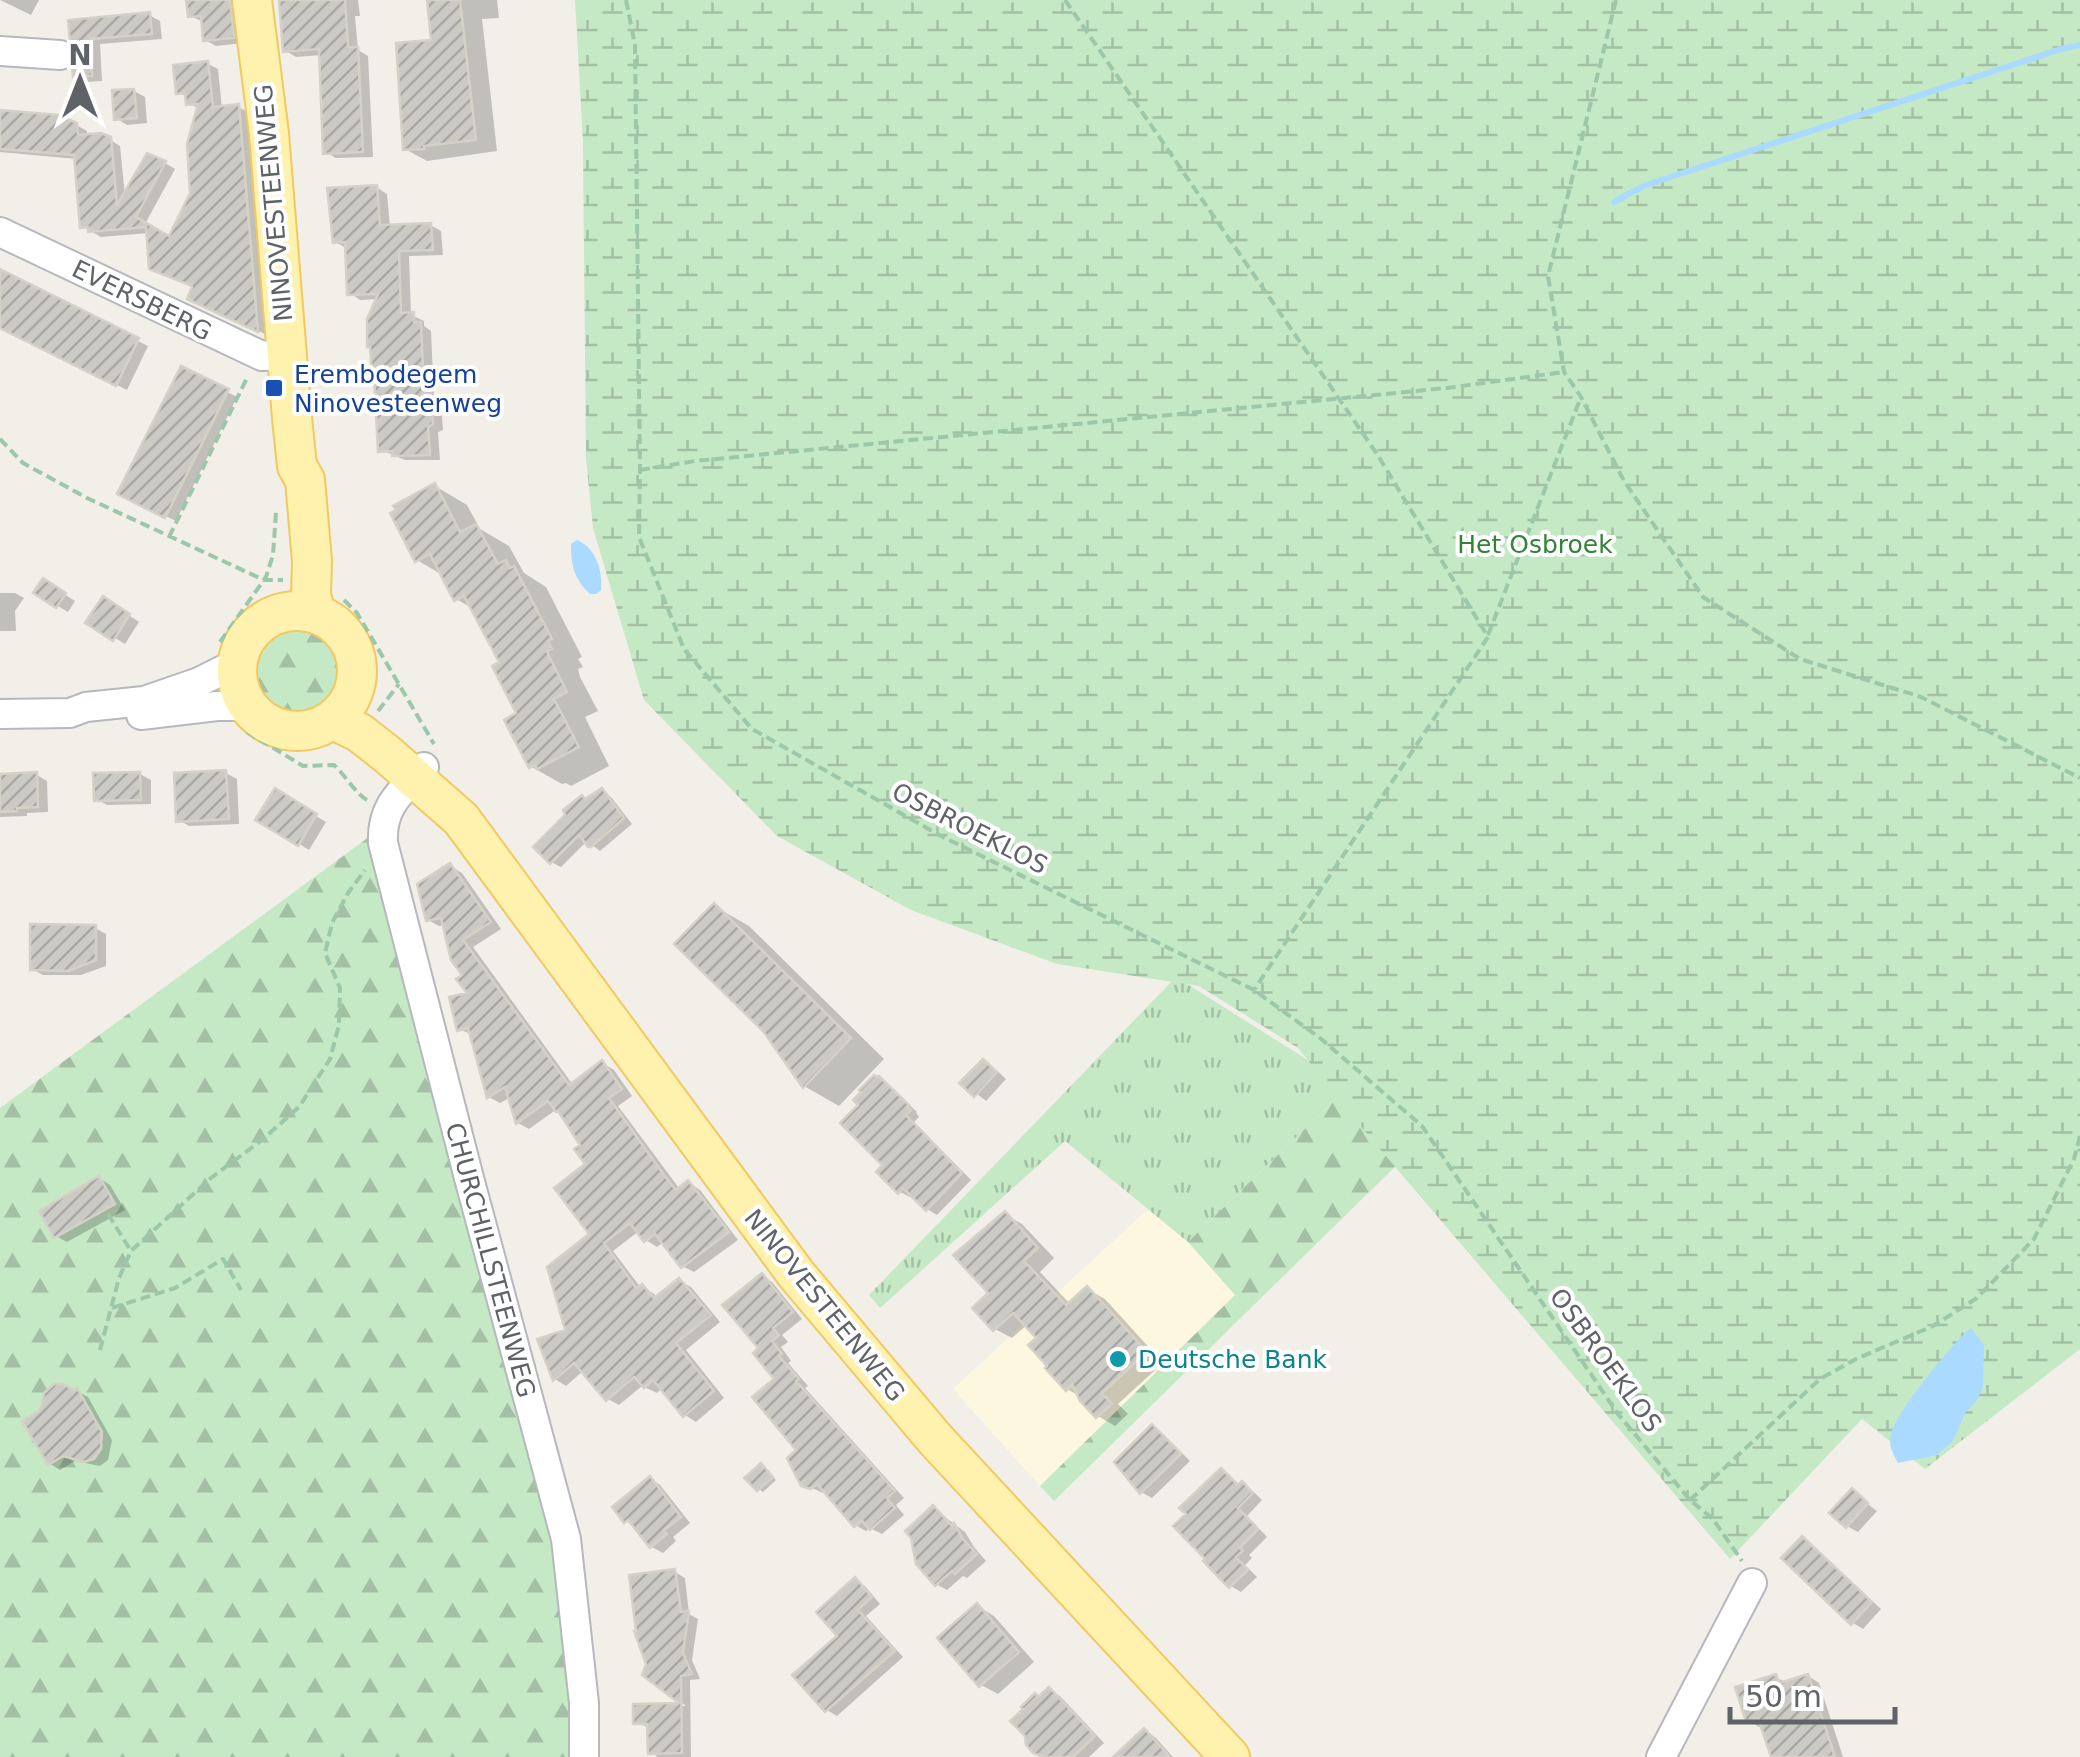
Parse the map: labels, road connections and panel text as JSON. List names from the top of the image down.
{
  "streets": {
    "main road": ["NINOVESTEENWEG"],
    "street": ["EVERSBERG", "CHURCHILLSTEENWEG"],
    "path": ["OSBROEKLOS"]
  },
  "crossings": [
    ["NINOVESTEENWEG", "EVERSBERG"]
  ],
  "parks": ["Het Osbroek"],
  "places": {
    "transit": ["Erembodegem Ninovesteenweg"],
    "other": ["Deutsche Bank"]
  },
  "scale_bar": "50 m",
  "north": "top"
}
